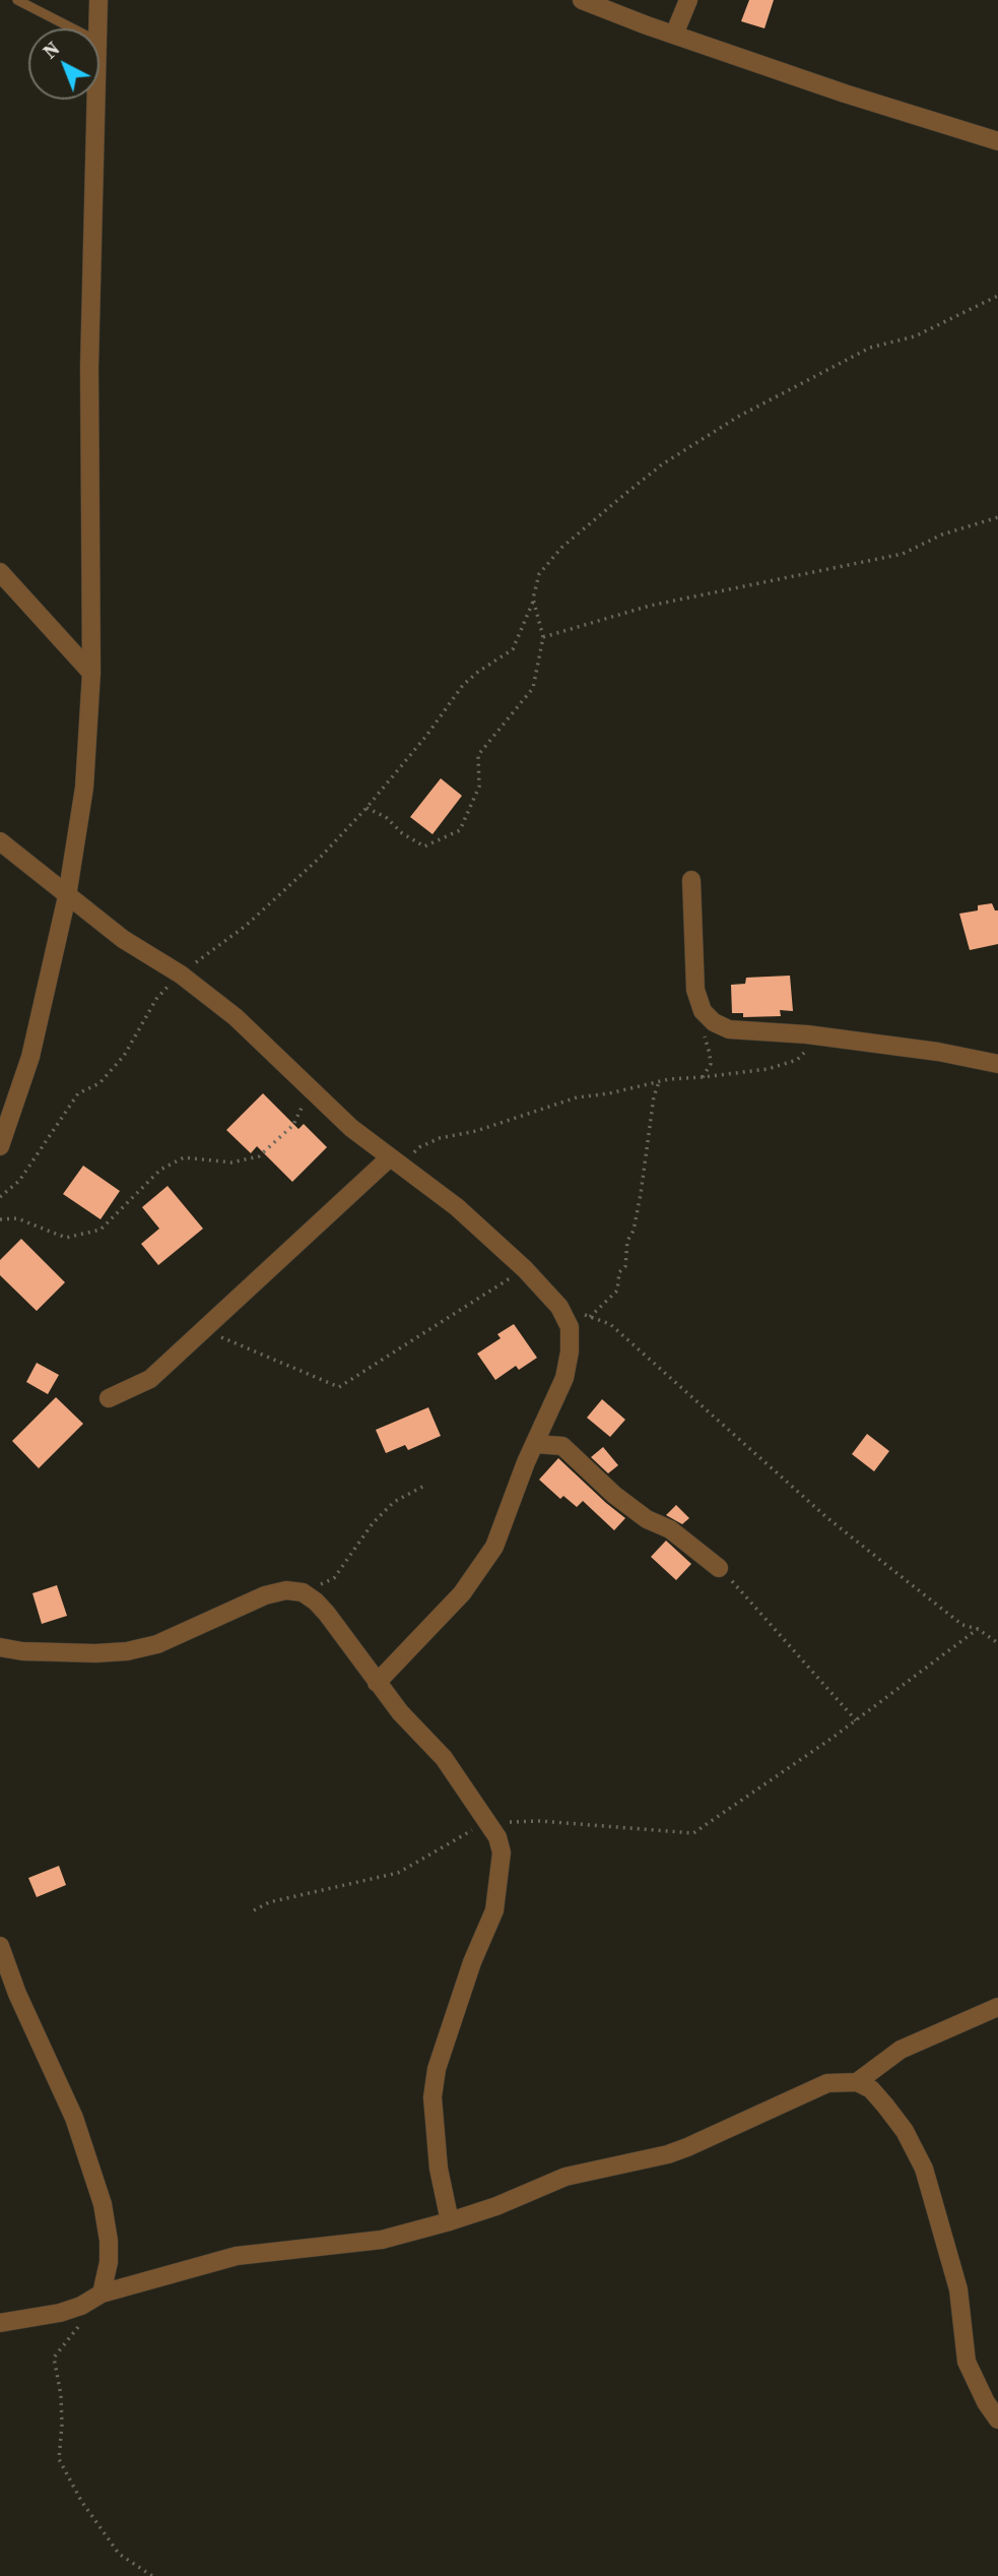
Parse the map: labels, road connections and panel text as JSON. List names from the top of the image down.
{
  "north": "top left"
}
